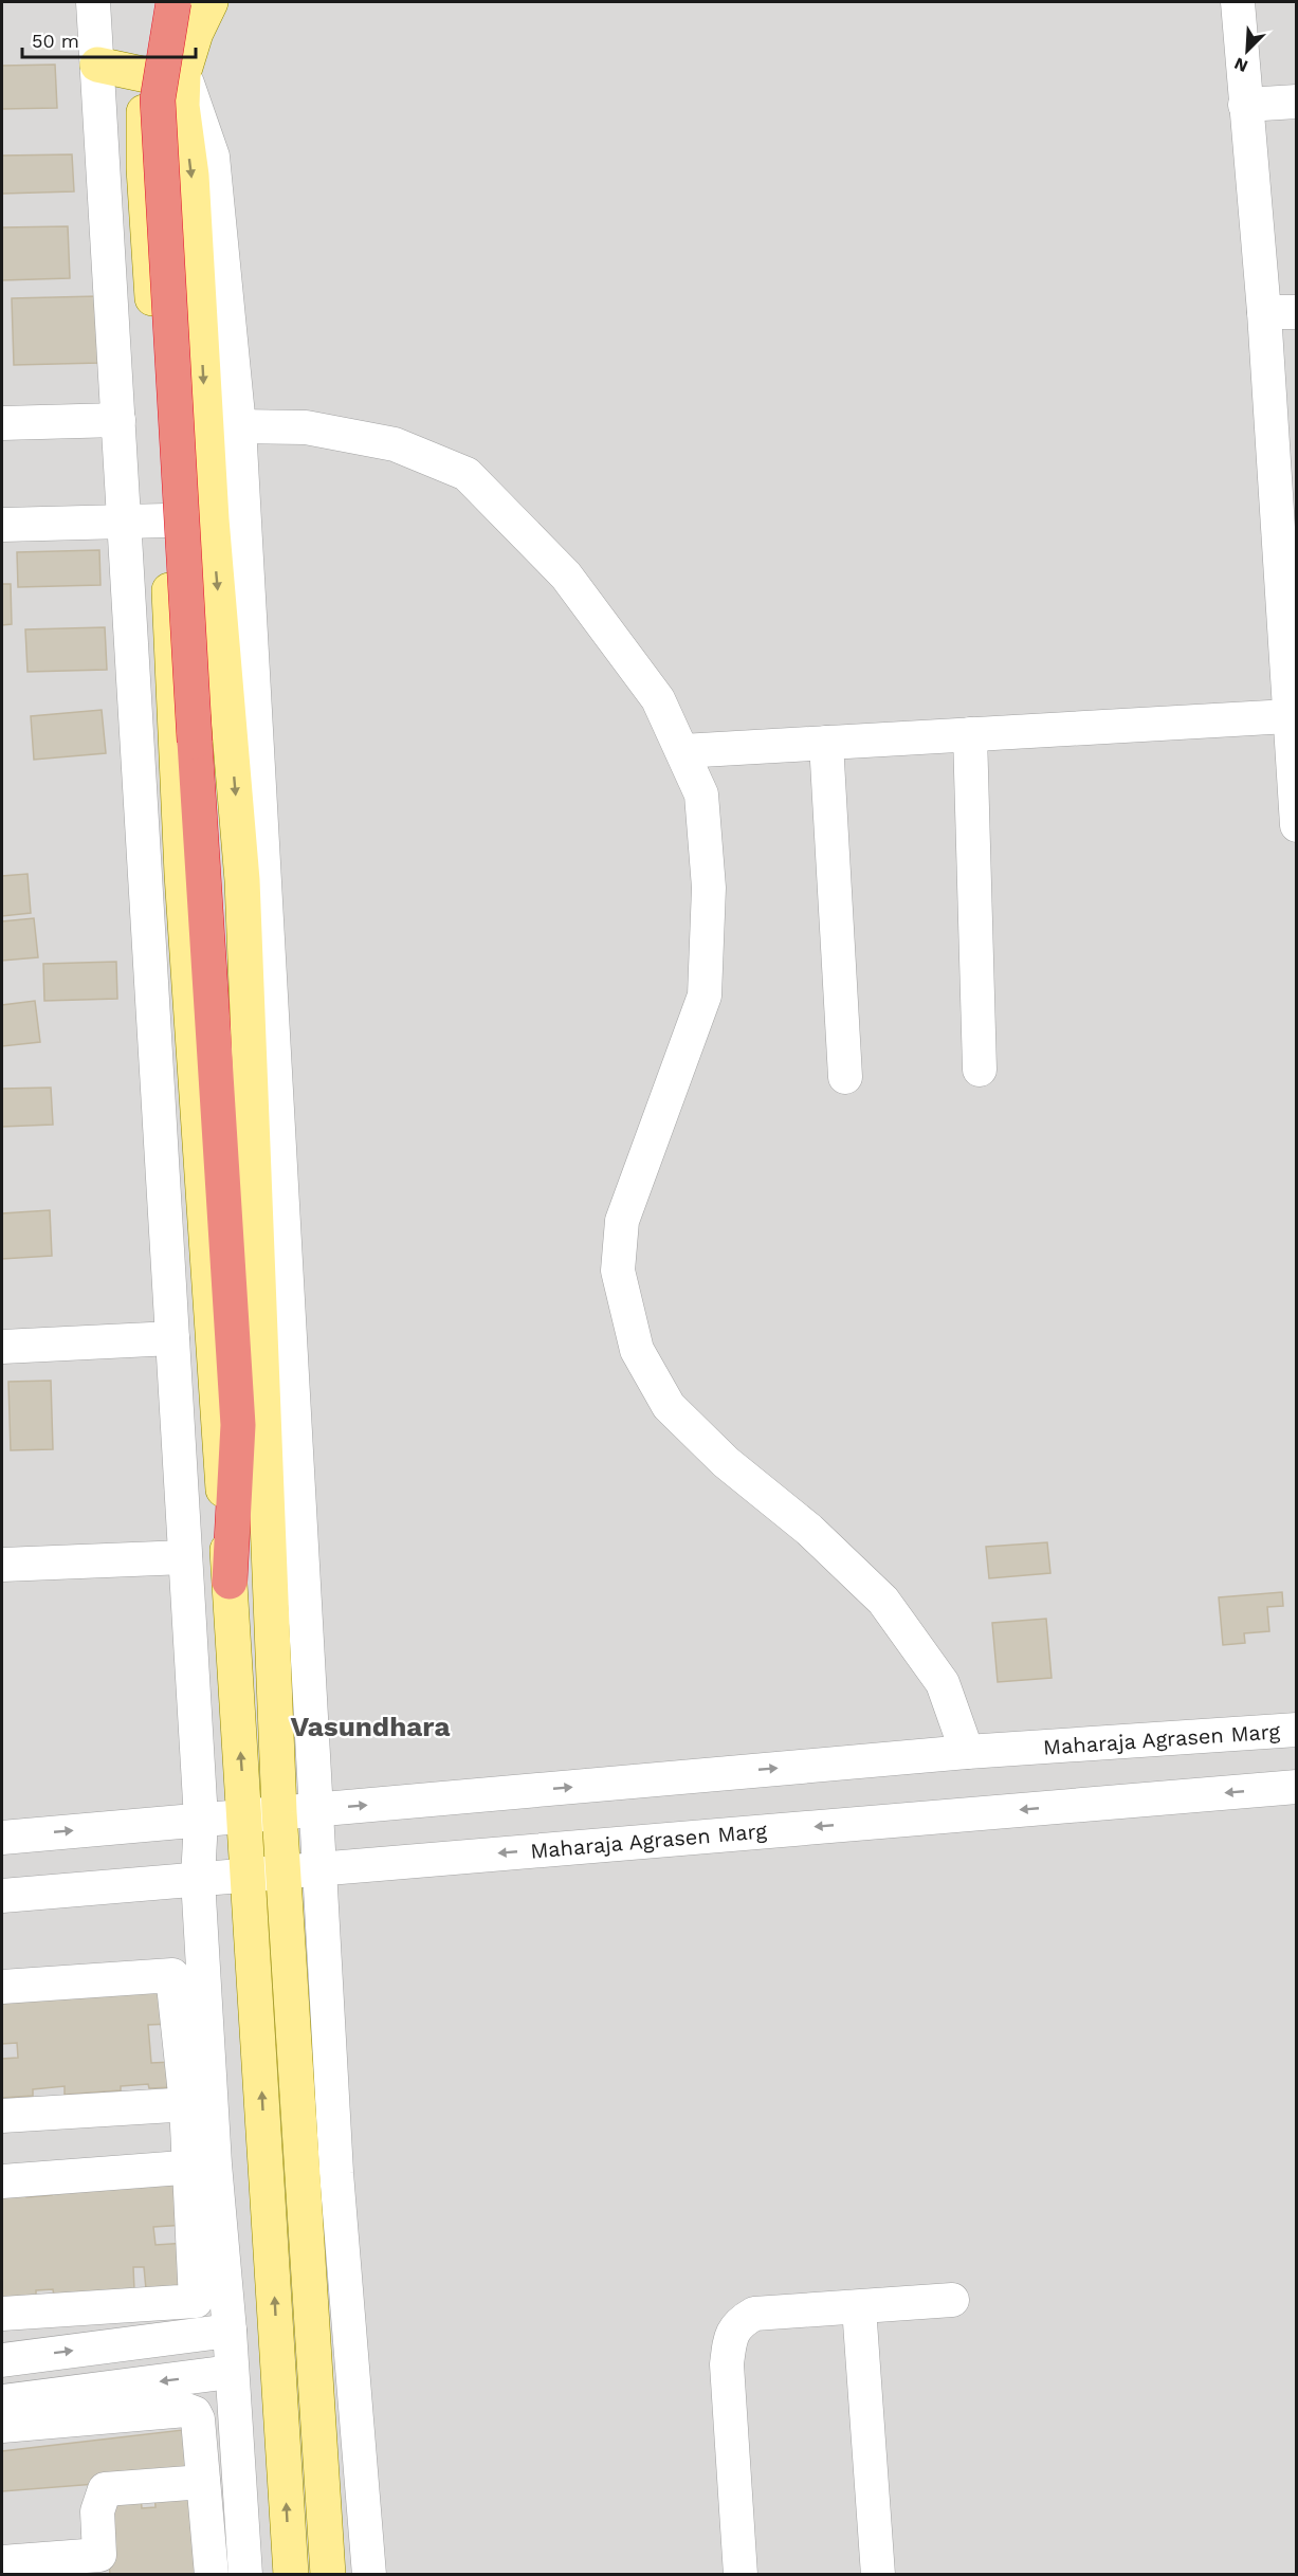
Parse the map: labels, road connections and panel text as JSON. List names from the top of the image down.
{
  "streets": {
    "street": ["Maharaja Agrasen Marg"]
  },
  "districts": ["Vasundhara"],
  "scale_bar": "50 m",
  "north": "bottom left"
}
